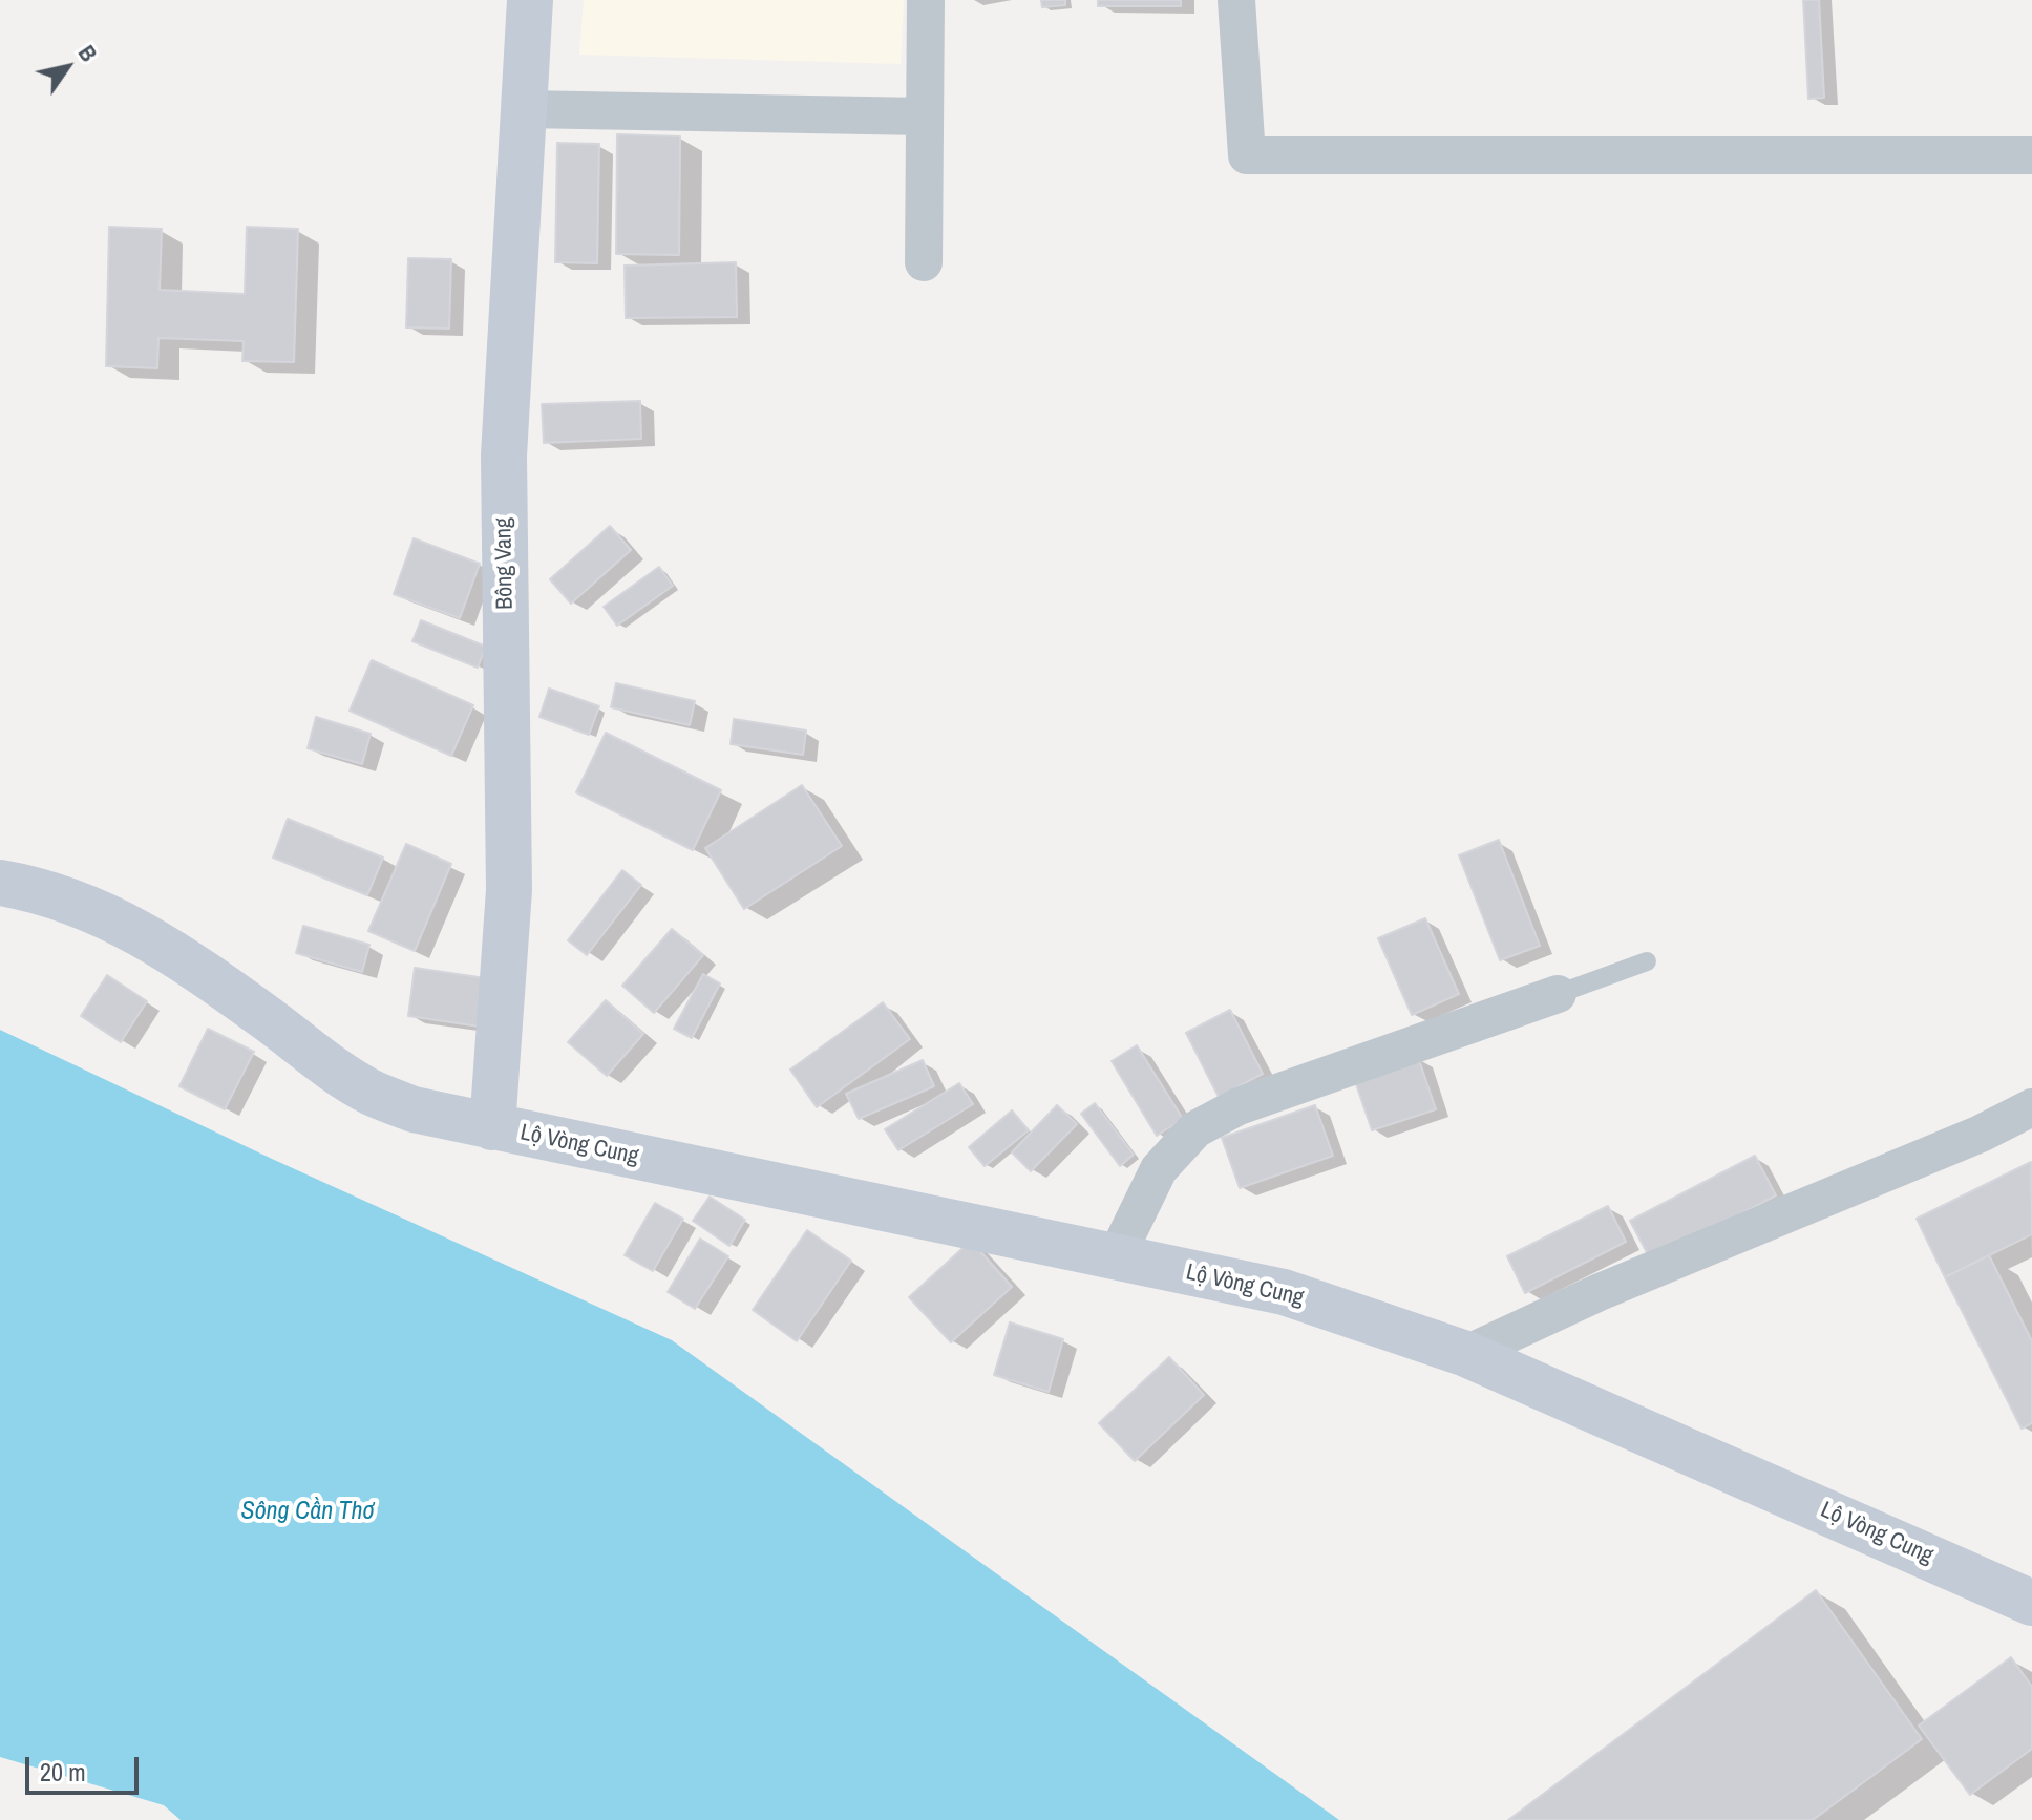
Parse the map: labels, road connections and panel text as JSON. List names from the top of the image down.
{
  "streets": {
    "main road": ["Bông Vang", "Lộ Vòng Cung"]
  },
  "crossings": [
    ["Bông Vang", "Lộ Vòng Cung"]
  ],
  "water": ["Sông Cần Thơ"],
  "scale_bar": "20 m",
  "north": "top right"
}
